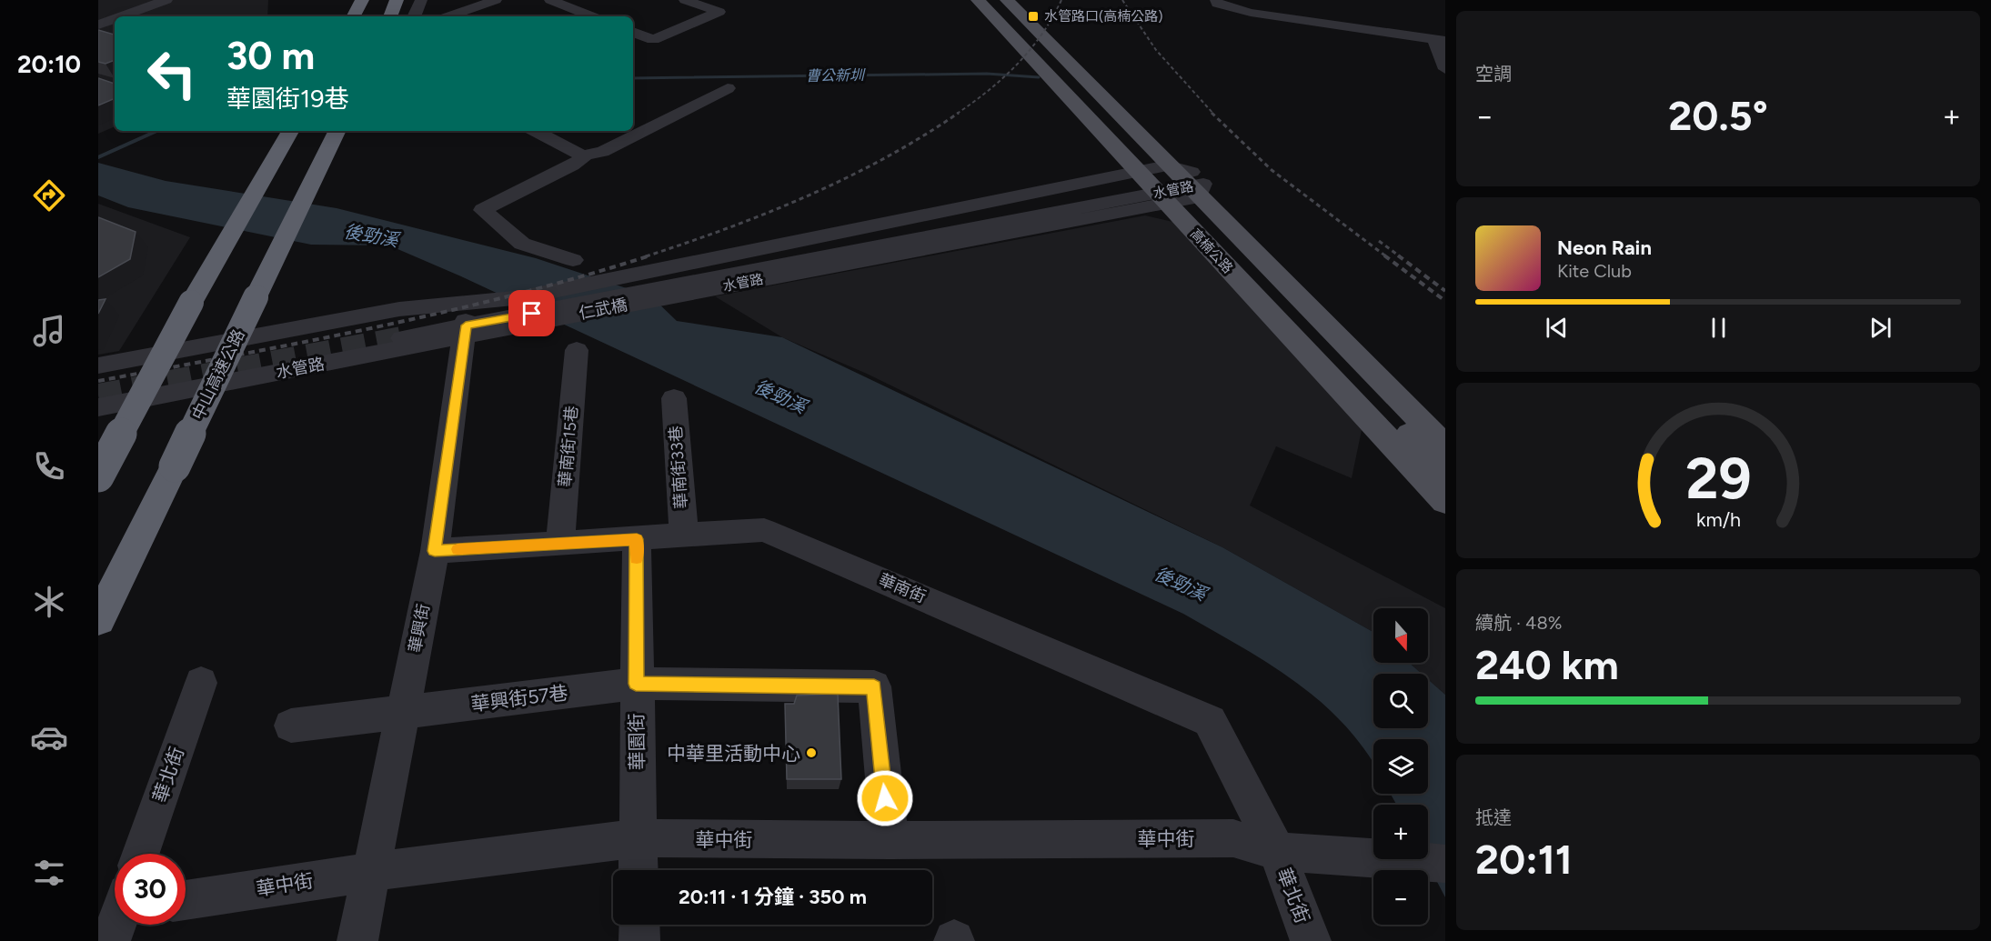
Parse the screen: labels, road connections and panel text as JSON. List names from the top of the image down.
{
  "streets": {
    "highway": ["中山高速公路"],
    "main road": ["高楠公路"],
    "street": [
      "水管路",
      "仁武橋",
      "華南街15巷",
      "華南街33巷",
      "華南街",
      "華興街",
      "華興街57巷",
      "華園街",
      "華北街",
      "華中街"
    ]
  },
  "crossings": [
    ["水管路", "高楠公路"],
    ["水管路", "仁武橋"],
    ["水管路", "華興街"],
    ["華南街15巷", "華南街"],
    ["華南街33巷", "華南街"],
    ["華南街", "華興街"],
    ["華南街", "華園街"],
    ["華南街", "華北街"],
    ["華南街", "華中街"],
    ["華興街", "華興街57巷"],
    ["華興街", "華中街"],
    ["華興街57巷", "華園街"],
    ["華興街57巷", "華中街"],
    ["華園街", "華中街"],
    ["華北街", "華中街"]
  ],
  "water": ["曹公新圳", "後勁溪"],
  "places": {
    "transit": ["水管路口(高楠公路)"],
    "other": ["中華里活動中心"]
  },
  "north": "bottom",
  "page": {
    "tabs": "20:10",
    "tile": [
      "空調",
      ["續航 · 48%", "240 km"],
      ["抵達", "20:11"]
    ],
    "turn": ["30 m", "華園街19巷"],
    "heat": ["−", "20.5°", "+"],
    "song": ["Neon Rain", "Kite Club"],
    "map_buttons": ["+", "−"],
    "limit": "30",
    "trip": "20:11 · 1 分鐘 · 350 m",
    "gauge": ["29", "km/h"]
  }
}
